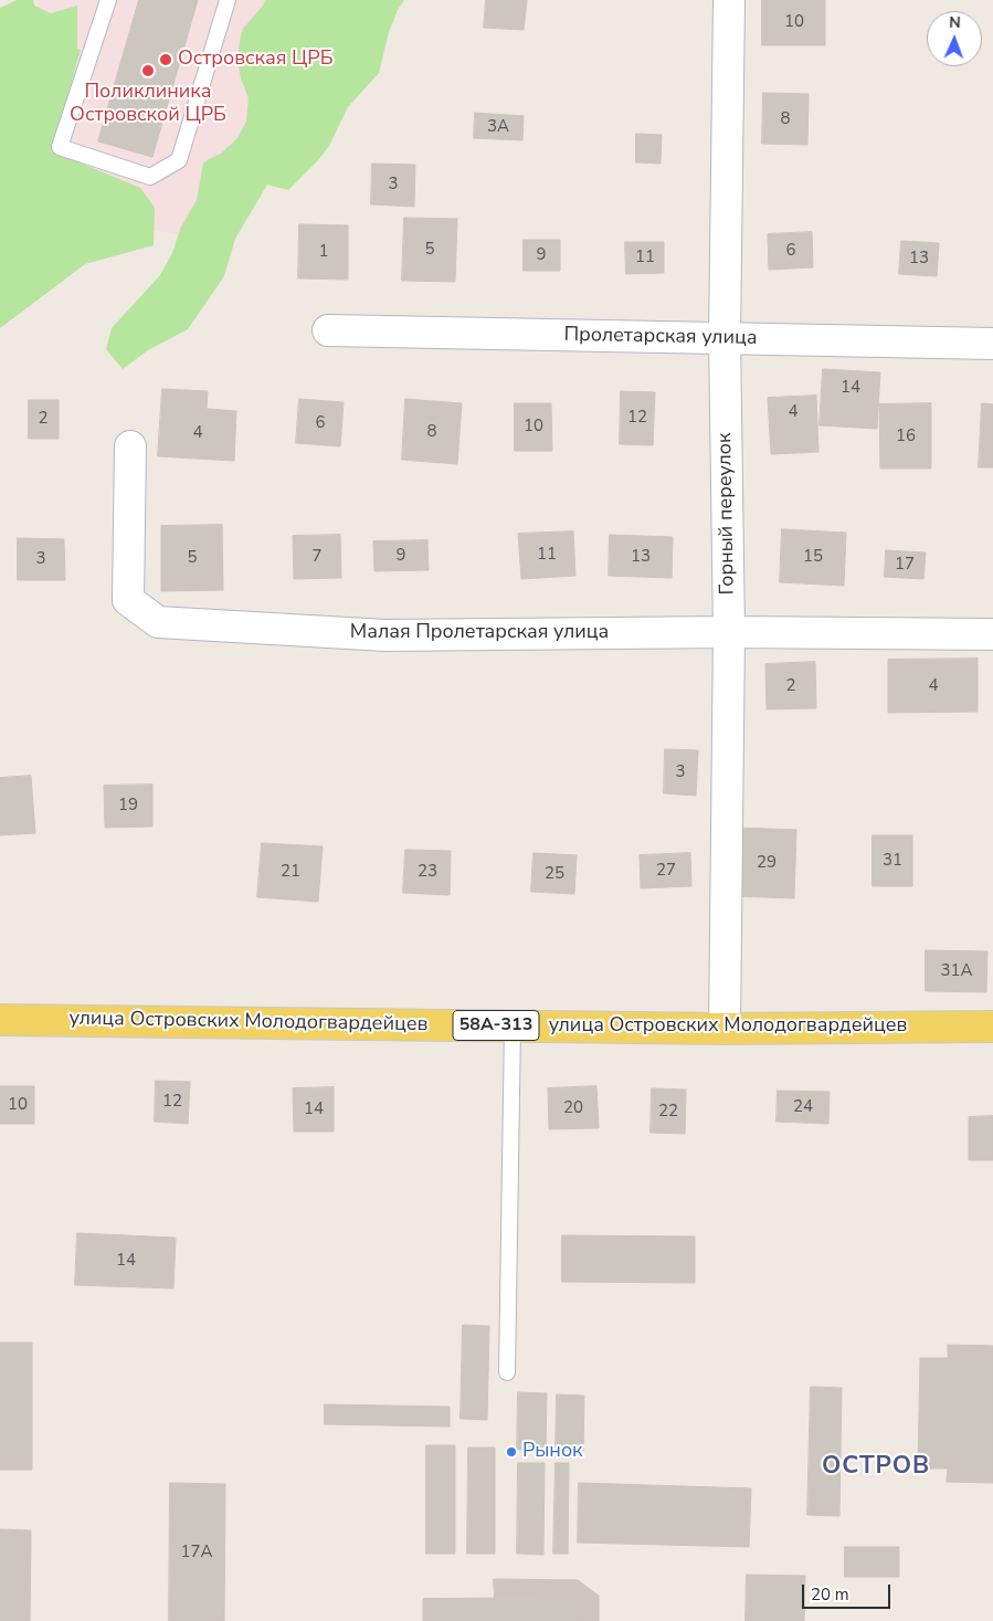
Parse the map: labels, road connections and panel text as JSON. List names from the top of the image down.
{
  "streets": {
    "main road": ["улица Островских Молодогвардейцев", "58А-313"],
    "street": ["Пролетарская улица", "Горный переулок", "Малая Пролетарская улица"]
  },
  "crossings": [
    ["Пролетарская улица", "Горный переулок"],
    ["Горный переулок", "Малая Пролетарская улица"],
    ["Горный переулок", "улица Островских Молодогвардейцев"]
  ],
  "districts": ["ОСТРОВ"],
  "places": ["Островская ЦРБ", "Поликлиника Островской ЦРБ", "Рынок"],
  "house_numbers": [
    "10",
    "8",
    "3А",
    "3",
    "5",
    "6",
    "1",
    "9",
    "11",
    "13",
    "14",
    "4",
    "12",
    "2",
    "6",
    "10",
    "8",
    "4",
    "16",
    "11",
    "9",
    "7",
    "13",
    "15",
    "5",
    "3",
    "17",
    "2",
    "4",
    "3",
    "19",
    "31",
    "29",
    "27",
    "21",
    "23",
    "25",
    "31А",
    "12",
    "10",
    "24",
    "20",
    "14",
    "22",
    "14",
    "17А"
  ],
  "scale_bar": "20 m",
  "north": "top"
}
